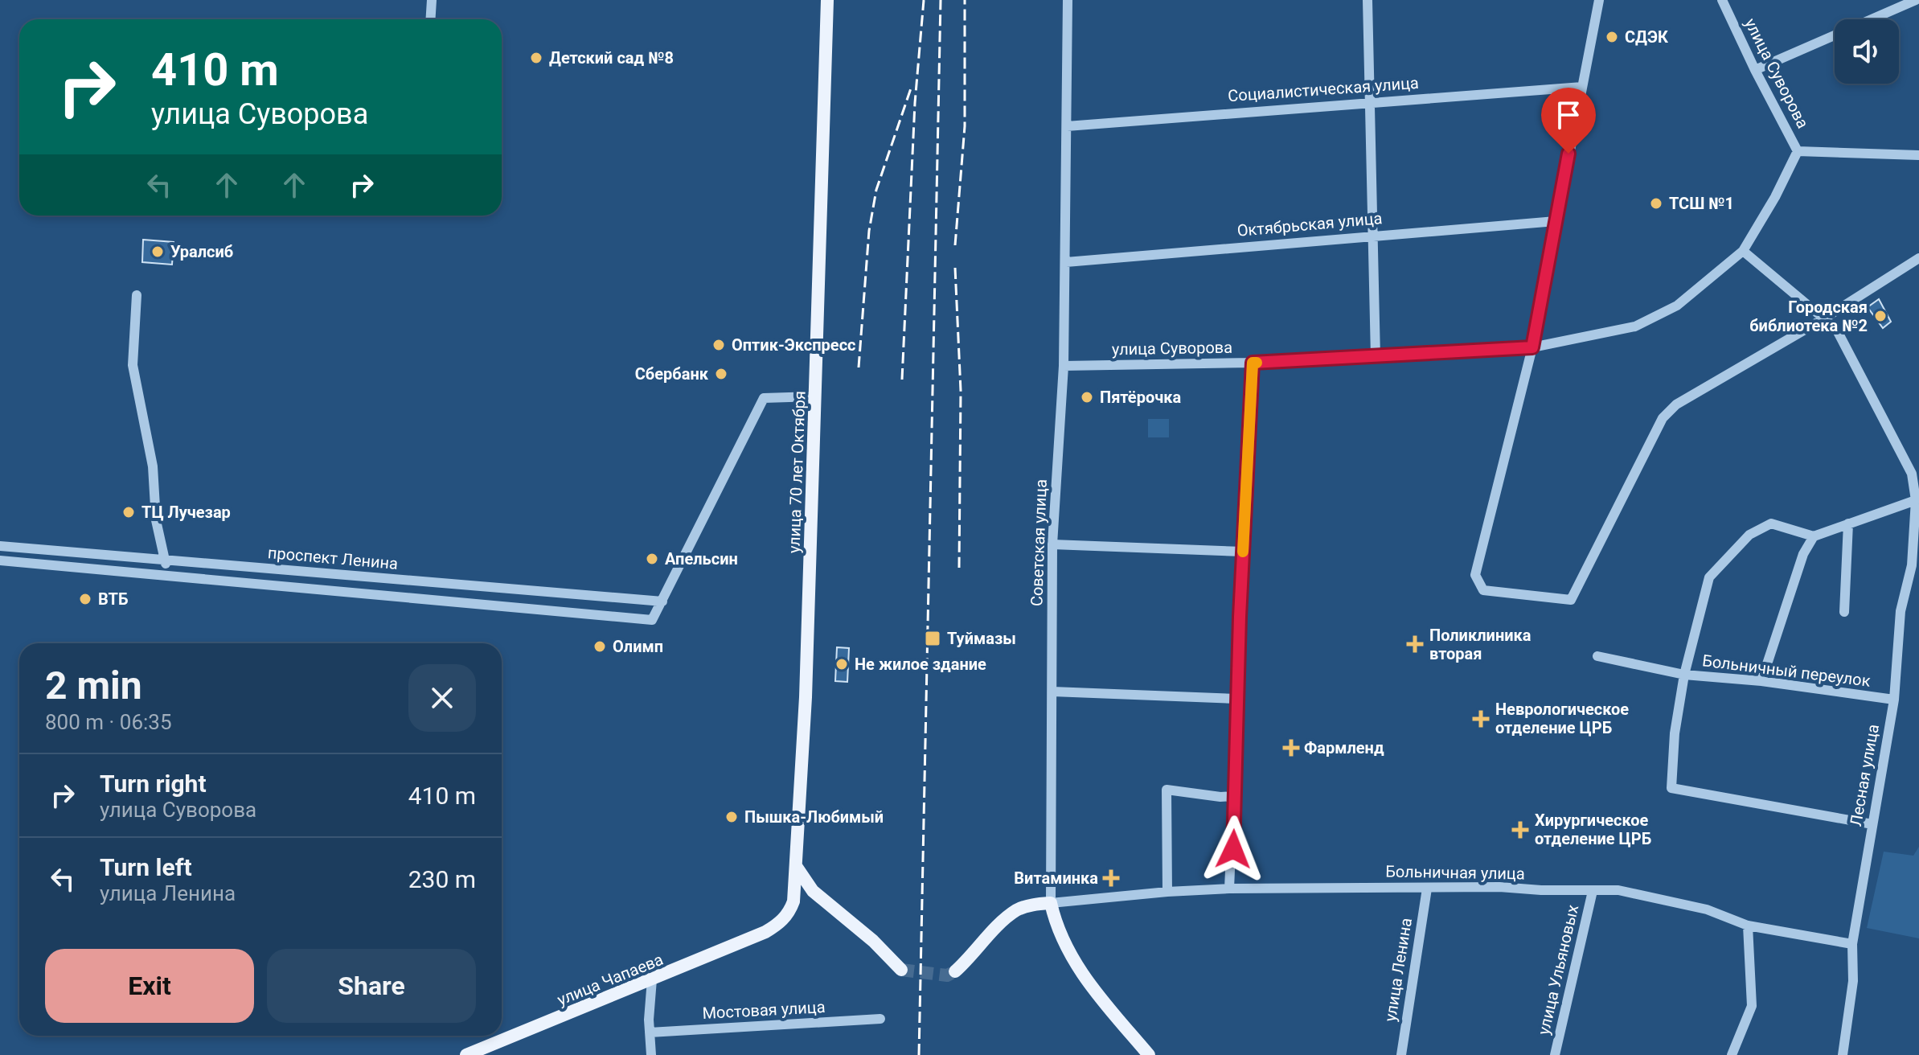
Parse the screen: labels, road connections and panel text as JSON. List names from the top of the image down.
{
  "streets": {
    "main road": ["улица 70 лет Октября", "Советская улица", "улица Чапаева"],
    "street": [
      "улица Суворова",
      "Социалистическая улица",
      "Октябрьская улица",
      "проспект Ленина",
      "Больничный переулок",
      "Лесная улица",
      "Больничная улица",
      "улица Ленина",
      "улица Ульяновых",
      "Мостовая улица"
    ]
  },
  "crossings": [
    ["улица Суворова", "Советская улица"],
    ["улица Суворова", "Лесная улица"],
    ["Социалистическая улица", "Советская улица"],
    ["Октябрьская улица", "Советская улица"],
    ["улица 70 лет Октября", "улица Чапаева"],
    ["Советская улица", "Больничная улица"],
    ["Больничный переулок", "Лесная улица"],
    ["Лесная улица", "Больничная улица"],
    ["Больничная улица", "улица Ленина"],
    ["Больничная улица", "улица Ульяновых"]
  ],
  "places": {
    "other": [
      "СДЭК",
      "Детский сад №8",
      "ТСШ №1",
      "Уралсиб",
      "Городская библиотека №2",
      "Оптик-Экспресс",
      "Сбербанк",
      "Пятёрочка",
      "ТЦ Лучезар",
      "Апельсин",
      "ВТБ",
      "Олимп",
      "Не жилое здание",
      "Пышка-Любимый"
    ],
    "transit": ["Туймазы"],
    "health": [
      "Поликлиника вторая",
      "Неврологическое отделение ЦРБ",
      "Фармленд",
      "Хирургическое отделение ЦРБ",
      "Витаминка"
    ]
  },
  "page": {
    "turn": ["410 m", "улица Суворова"],
    "heading": ["2 min", "800 m · 06:35"],
    "list": [
      {
        "name": "Turn right",
        "note": "улица Суворова",
        "value": "410 m"
      },
      {
        "name": "Turn left",
        "note": "улица Ленина",
        "value": "230 m"
      }
    ],
    "buttons": ["Exit", "Share"]
  }
}
